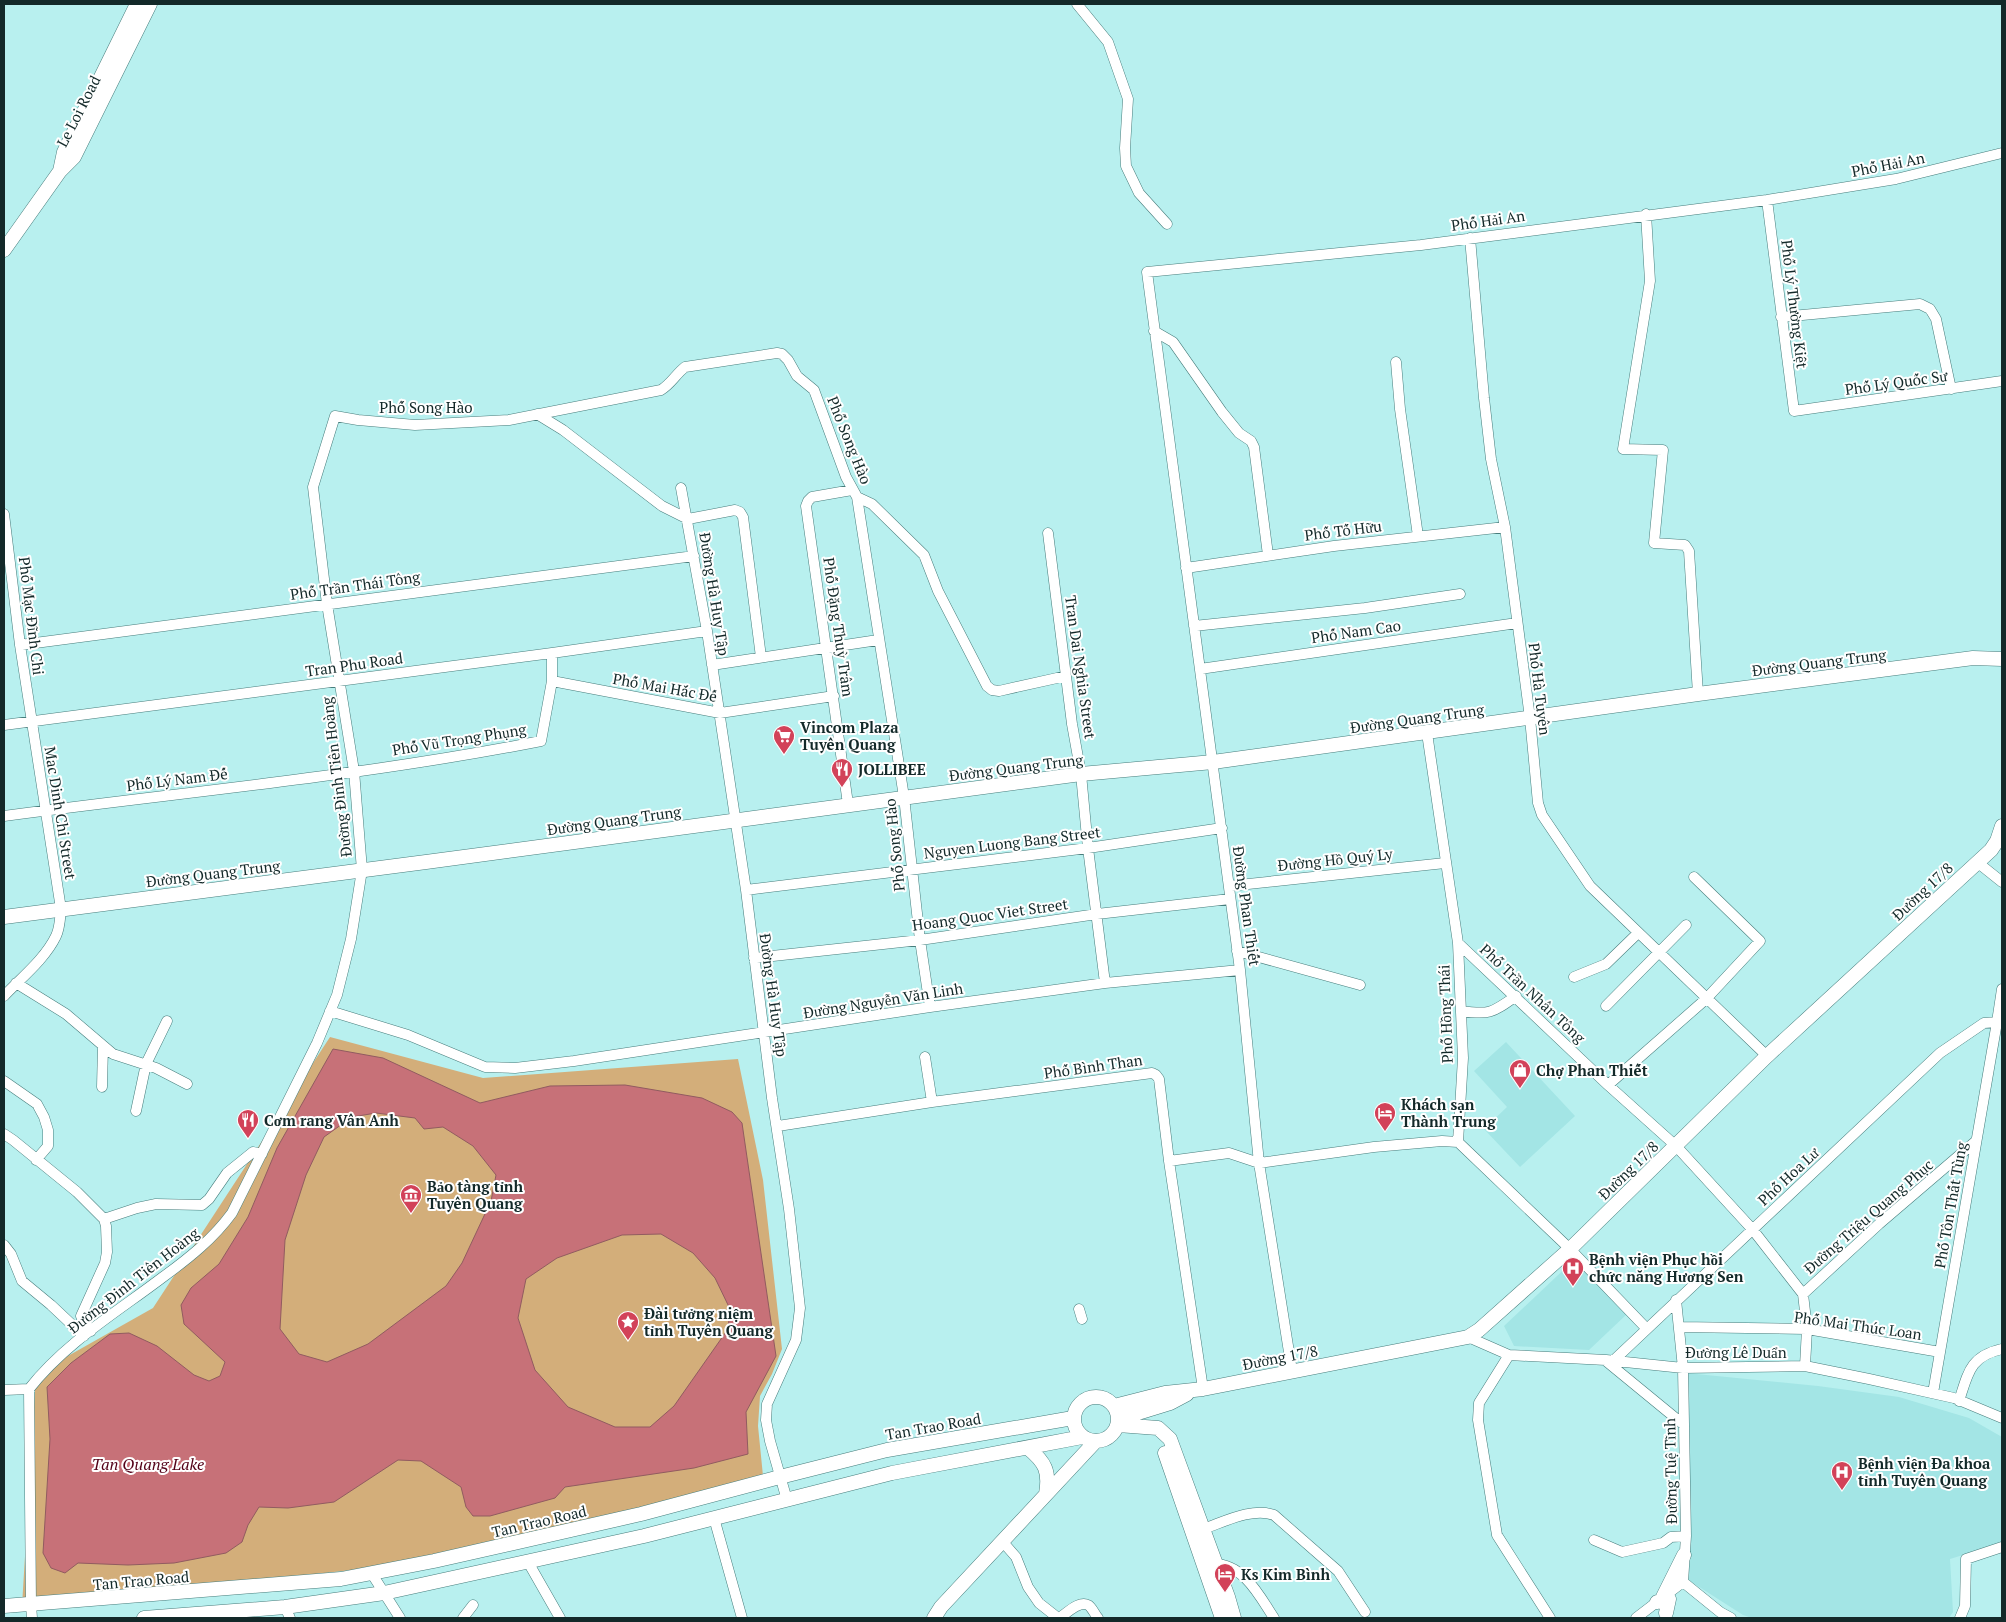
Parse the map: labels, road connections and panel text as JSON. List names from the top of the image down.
{
  "streets": {
    "main road": [
      "Le Loi Road",
      "Đường Quang Trung",
      "Đường 17/8",
      "Tan Trao Road"
    ],
    "street": [
      "Phố Hải An",
      "Phố Lý Thường Kiệt",
      "Phố Lý Quốc Sư",
      "Phố Song Hào",
      "Phố Tố Hữu",
      "Phố Trần Thái Tông",
      "Đường Hà Huy Tập",
      "Phố Mạc Đĩnh Chi",
      "Phố Đặng Thuỳ Trâm",
      "Phố Nam Cao",
      "Tran Phu Road",
      "Tran Dai Nghia Street",
      "Phố Mai Hắc Đế",
      "Phố Hà Tuyên",
      "Phố Vũ Trọng Phụng",
      "Đường Đinh Tiên Hoàng",
      "Phố Lý Nam Đế",
      "Mac Dinh Chi Street",
      "Nguyen Luong Bang Street",
      "Đường Hồ Quý Ly",
      "Đường Phan Thiết",
      "Hoang Quoc Viet Street",
      "Phố Trần Nhân Tông",
      "Đường Nguyễn Văn Linh",
      "Phố Hồng Thái",
      "Phố Bình Than",
      "Phố Hoa Lư",
      "Phố Tôn Thất Tùng",
      "Đường Triệu Quang Phục",
      "Phố Mai Thúc Loan",
      "Đường Lê Duẩn",
      "Đường Tuệ Tĩnh"
    ]
  },
  "crossings": [
    ["Phố Hải An", "Phố Lý Thường Kiệt"],
    ["Phố Hải An", "Phố Hà Tuyên"],
    ["Phố Hải An", "Đường Phan Thiết"],
    ["Phố Lý Thường Kiệt", "Phố Lý Quốc Sư"],
    ["Phố Song Hào", "Phố Đặng Thuỳ Trâm"],
    ["Phố Song Hào", "Đường Quang Trung"],
    ["Phố Song Hào", "Đường Đinh Tiên Hoàng"],
    ["Phố Song Hào", "Nguyen Luong Bang Street"],
    ["Phố Song Hào", "Hoang Quoc Viet Street"],
    ["Phố Song Hào", "Đường Nguyễn Văn Linh"],
    ["Phố Tố Hữu", "Phố Hà Tuyên"],
    ["Phố Tố Hữu", "Đường Phan Thiết"],
    ["Phố Trần Thái Tông", "Đường Hà Huy Tập"],
    ["Phố Trần Thái Tông", "Phố Mạc Đĩnh Chi"],
    ["Phố Trần Thái Tông", "Đường Đinh Tiên Hoàng"],
    ["Đường Hà Huy Tập", "Đường Quang Trung"],
    ["Đường Hà Huy Tập", "Tran Phu Road"],
    ["Đường Hà Huy Tập", "Phố Mai Hắc Đế"],
    ["Đường Hà Huy Tập", "Nguyen Luong Bang Street"],
    ["Đường Hà Huy Tập", "Hoang Quoc Viet Street"],
    ["Đường Hà Huy Tập", "Đường Nguyễn Văn Linh"],
    ["Đường Hà Huy Tập", "Phố Bình Than"],
    ["Đường Hà Huy Tập", "Tan Trao Road"],
    ["Phố Mạc Đĩnh Chi", "Tran Phu Road"],
    ["Phố Mạc Đĩnh Chi", "Mac Dinh Chi Street"],
    ["Phố Đặng Thuỳ Trâm", "Đường Quang Trung"],
    ["Phố Đặng Thuỳ Trâm", "Phố Mai Hắc Đế"],
    ["Phố Nam Cao", "Phố Hà Tuyên"],
    ["Phố Nam Cao", "Đường Phan Thiết"],
    ["Đường Quang Trung", "Tran Dai Nghia Street"],
    ["Đường Quang Trung", "Phố Hà Tuyên"],
    ["Đường Quang Trung", "Đường Đinh Tiên Hoàng"],
    ["Đường Quang Trung", "Mac Dinh Chi Street"],
    ["Đường Quang Trung", "Đường Phan Thiết"],
    ["Đường Quang Trung", "Phố Hồng Thái"],
    ["Tran Phu Road", "Phố Vũ Trọng Phụng"],
    ["Tran Phu Road", "Đường Đinh Tiên Hoàng"],
    ["Tran Phu Road", "Mac Dinh Chi Street"],
    ["Tran Dai Nghia Street", "Nguyen Luong Bang Street"],
    ["Tran Dai Nghia Street", "Hoang Quoc Viet Street"],
    ["Tran Dai Nghia Street", "Đường Nguyễn Văn Linh"],
    ["Phố Mai Hắc Đế", "Phố Vũ Trọng Phụng"],
    ["Phố Hà Tuyên", "Đường 17/8"],
    ["Phố Vũ Trọng Phụng", "Đường Đinh Tiên Hoàng"],
    ["Phố Vũ Trọng Phụng", "Phố Lý Nam Đế"],
    ["Đường Đinh Tiên Hoàng", "Phố Lý Nam Đế"],
    ["Đường Đinh Tiên Hoàng", "Đường Nguyễn Văn Linh"],
    ["Phố Lý Nam Đế", "Mac Dinh Chi Street"],
    ["Nguyen Luong Bang Street", "Đường Phan Thiết"],
    ["Đường Hồ Quý Ly", "Đường Phan Thiết"],
    ["Đường Hồ Quý Ly", "Phố Hồng Thái"],
    ["Đường 17/8", "Đường Phan Thiết"],
    ["Đường 17/8", "Phố Trần Nhân Tông"],
    ["Đường 17/8", "Phố Bình Than"],
    ["Đường 17/8", "Đường Lê Duẩn"],
    ["Đường 17/8", "Tan Trao Road"],
    ["Đường Phan Thiết", "Hoang Quoc Viet Street"],
    ["Đường Phan Thiết", "Đường Nguyễn Văn Linh"],
    ["Phố Trần Nhân Tông", "Phố Hồng Thái"],
    ["Phố Trần Nhân Tông", "Phố Hoa Lư"],
    ["Phố Trần Nhân Tông", "Đường Triệu Quang Phục"],
    ["Phố Hoa Lư", "Phố Tôn Thất Tùng"],
    ["Phố Hoa Lư", "Đường Lê Duẩn"],
    ["Phố Hoa Lư", "Đường Tuệ Tĩnh"],
    ["Phố Tôn Thất Tùng", "Đường Triệu Quang Phục"],
    ["Phố Tôn Thất Tùng", "Phố Mai Thúc Loan"],
    ["Phố Tôn Thất Tùng", "Đường Lê Duẩn"],
    ["Phố Mai Thúc Loan", "Đường Tuệ Tĩnh"],
    ["Đường Lê Duẩn", "Đường Tuệ Tĩnh"]
  ],
  "water": ["Tan Quang Lake"],
  "places": {
    "supermarket": ["Vincom Plaza Tuyên Quang"],
    "restaurant": ["JOLLIBEE", "Cơm rang Vân Anh"],
    "shop": ["Chợ Phan Thiết"],
    "hotel": ["Khách sạn Thành Trung", "Ks Kim Bình"],
    "museum": ["Bảo tàng tỉnh Tuyên Quang"],
    "hospital": ["Bệnh viện Phục hồi chức năng Hương Sen", "Bệnh viện Đa khoa tỉnh Tuyên Quang"],
    "place": ["Đài tưởng niệm tỉnh Tuyên Quang"]
  }
}
